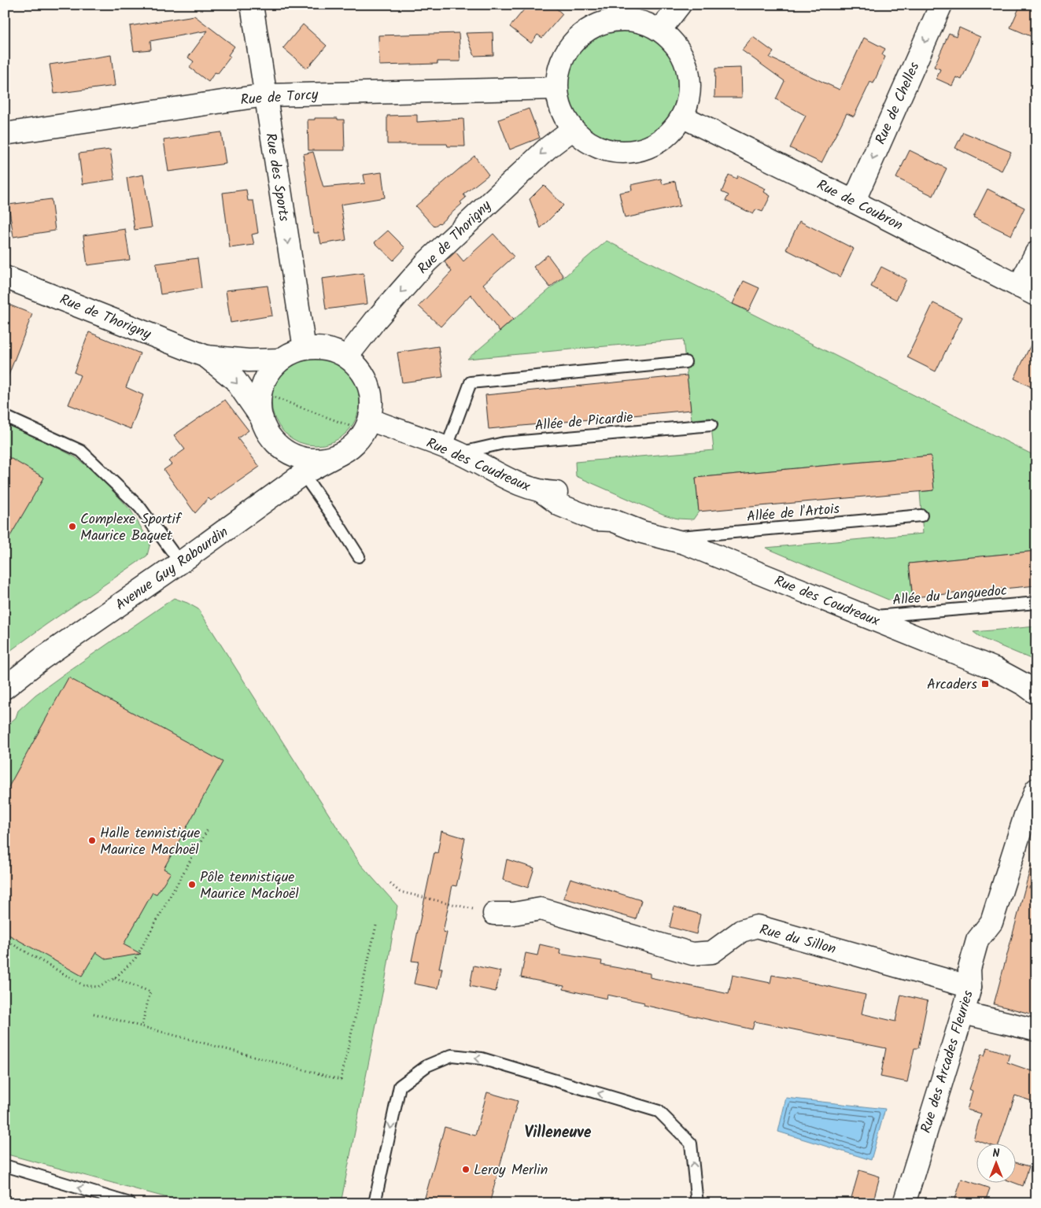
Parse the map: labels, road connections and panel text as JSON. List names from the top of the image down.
{
  "streets": {
    "street": [
      "Rue de Torcy",
      "Rue de Chelles",
      "Rue des Sports",
      "Rue de Coubron",
      "Rue de Thorigny",
      "Rue des Coudreaux",
      "Avenue Guy Rabourdin",
      "Rue du Sillon",
      "Rue des Arcades Fleuries"
    ],
    "lane": ["Allée de Picardie", "Allée de l'Artois", "Allée du Languedoc"]
  },
  "crossings": [
    ["Rue de Torcy", "Rue des Sports"],
    ["Rue de Torcy", "Rue de Coubron"],
    ["Rue de Torcy", "Rue de Thorigny"],
    ["Rue de Chelles", "Rue de Coubron"],
    ["Rue de Coubron", "Rue de Thorigny"],
    ["Allée de Picardie", "Rue des Coudreaux"],
    ["Rue des Coudreaux", "Allée de l'Artois"],
    ["Rue des Coudreaux", "Allée du Languedoc"],
    ["Rue du Sillon", "Rue des Arcades Fleuries"]
  ],
  "one_way": ["Rue de Chelles", "Rue des Sports", "Rue de Thorigny"],
  "districts": ["Villeneuve"],
  "places": {
    "other": [
      "Complexe Sportif Maurice Baquet",
      "Halle tennistique Maurice Machoël",
      "Pôle tennistique Maurice Machoël",
      "Leroy Merlin"
    ],
    "transit": ["Arcaders"]
  },
  "north": "top"
}
